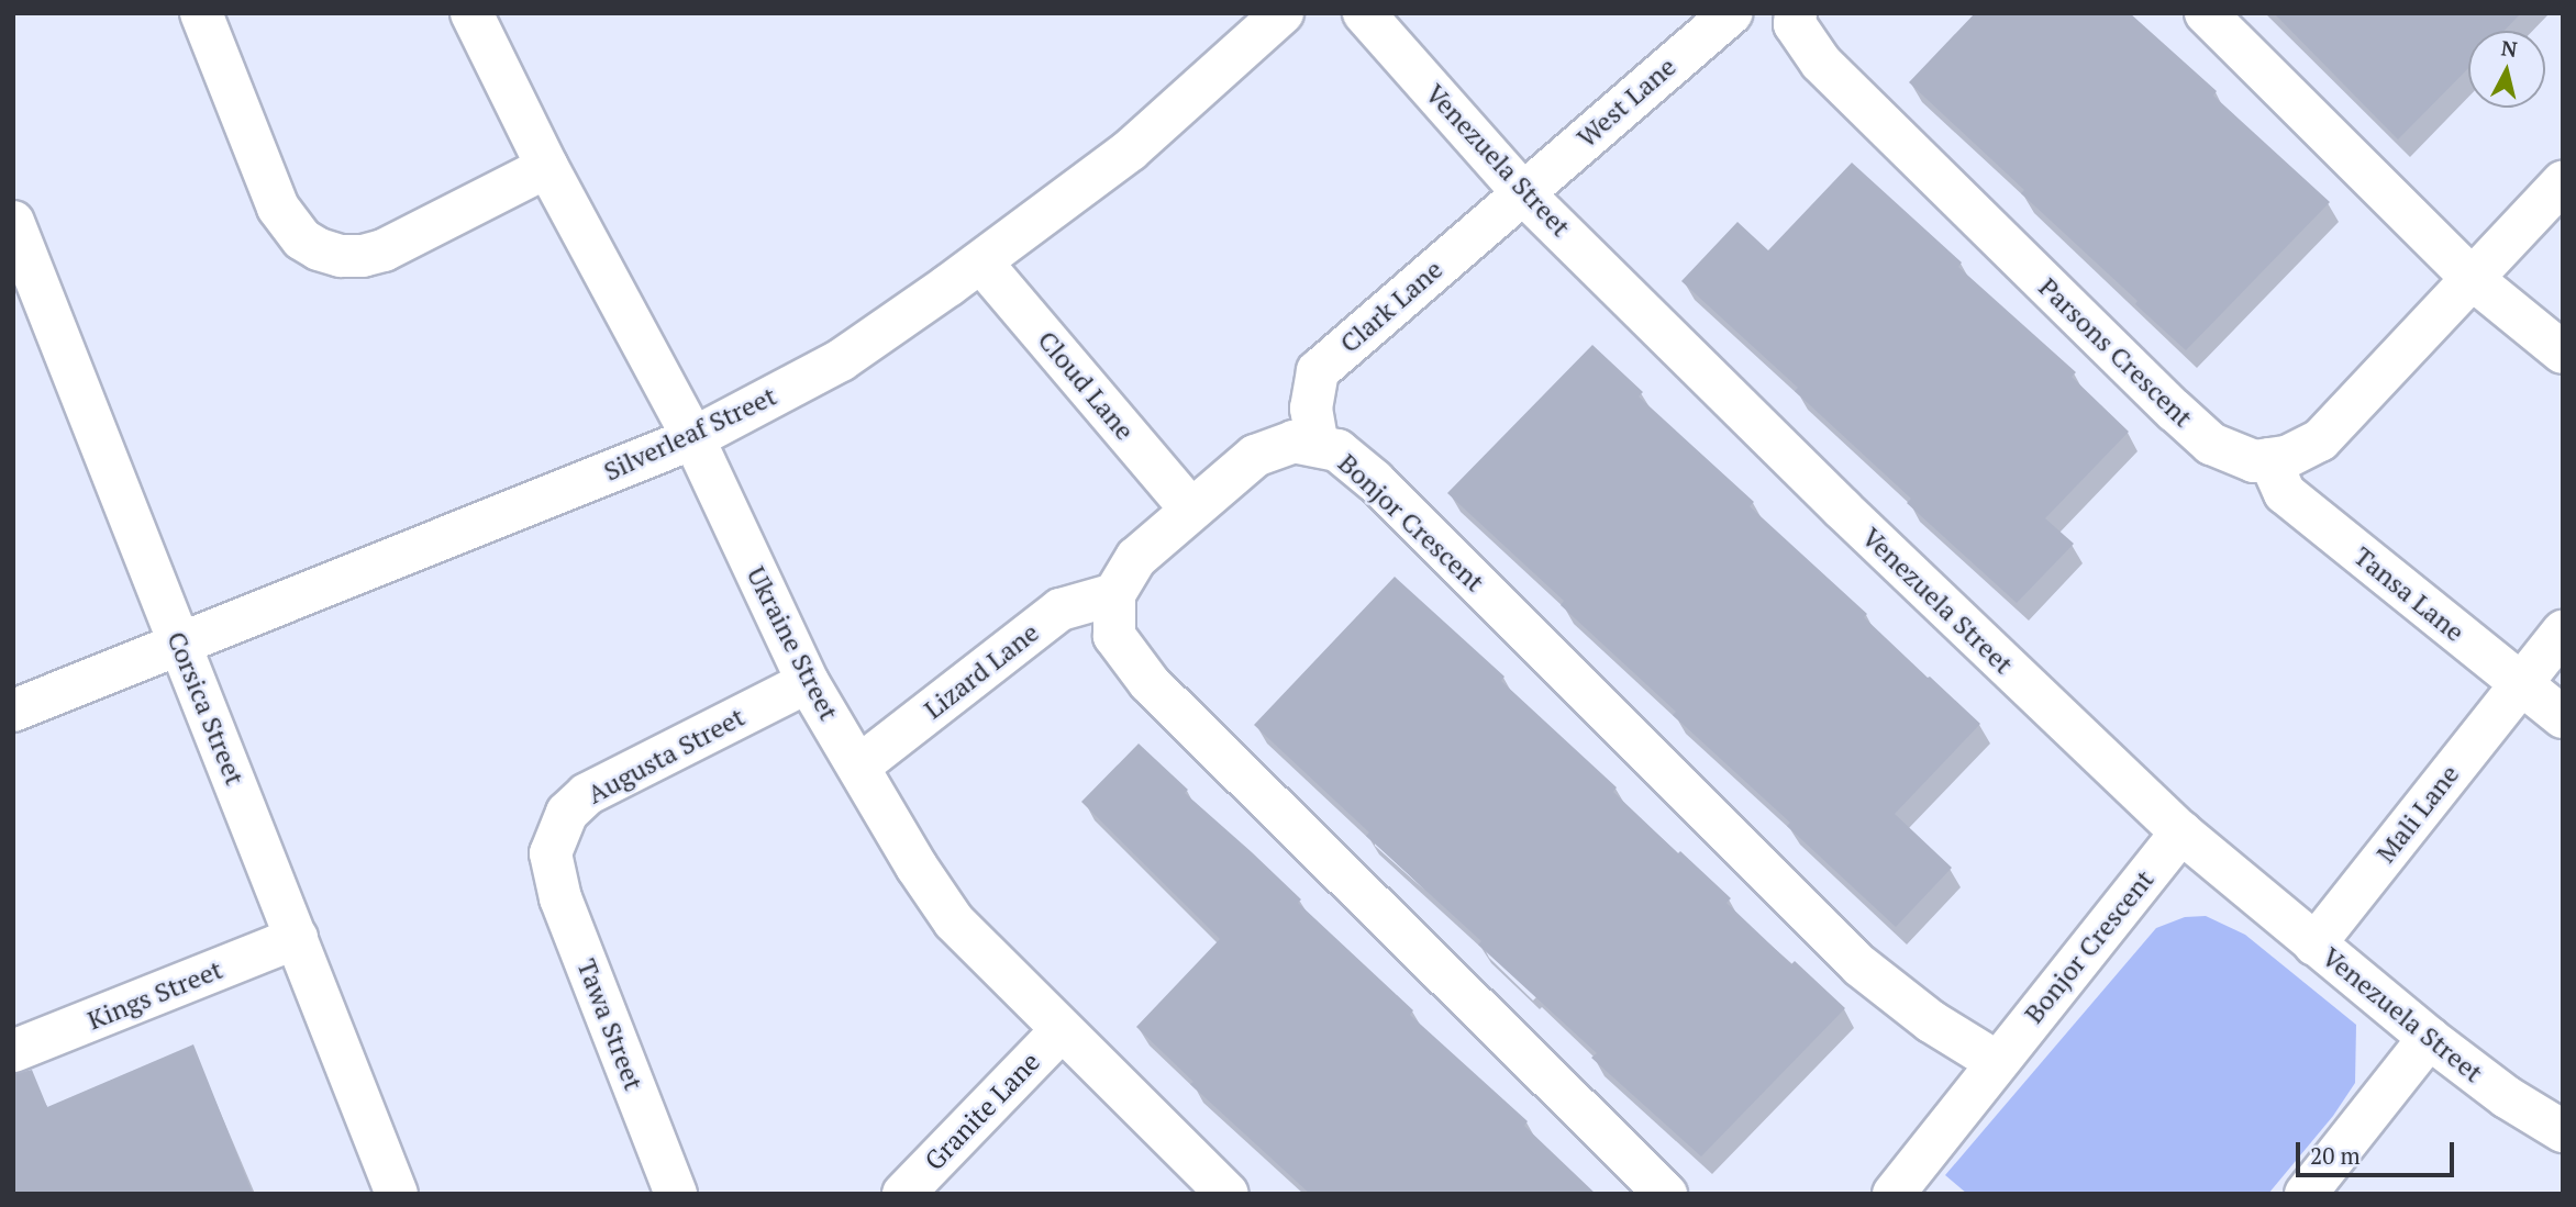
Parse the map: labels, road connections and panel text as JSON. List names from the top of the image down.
{
  "streets": {
    "street": [
      "West Lane",
      "Venezuela Street",
      "Clark Lane",
      "Parsons Crescent",
      "Cloud Lane",
      "Silverleaf Street",
      "Bonjor Crescent",
      "Tansa Lane",
      "Ukraine Street",
      "Lizard Lane",
      "Corsica Street",
      "Augusta Street",
      "Mali Lane",
      "Kings Street",
      "Tawa Street",
      "Granite Lane"
    ]
  },
  "crossings": [
    ["West Lane", "Venezuela Street"],
    ["West Lane", "Clark Lane"],
    ["Venezuela Street", "Clark Lane"],
    ["Venezuela Street", "Bonjor Crescent"],
    ["Venezuela Street", "Mali Lane"],
    ["Clark Lane", "Bonjor Crescent"],
    ["Parsons Crescent", "Tansa Lane"],
    ["Cloud Lane", "Silverleaf Street"],
    ["Cloud Lane", "Bonjor Crescent"],
    ["Silverleaf Street", "Ukraine Street"],
    ["Silverleaf Street", "Corsica Street"],
    ["Bonjor Crescent", "Lizard Lane"],
    ["Tansa Lane", "Mali Lane"],
    ["Ukraine Street", "Lizard Lane"],
    ["Ukraine Street", "Augusta Street"],
    ["Ukraine Street", "Granite Lane"],
    ["Corsica Street", "Kings Street"],
    ["Augusta Street", "Tawa Street"]
  ],
  "scale_bar": "20 m",
  "north": "top"
}
